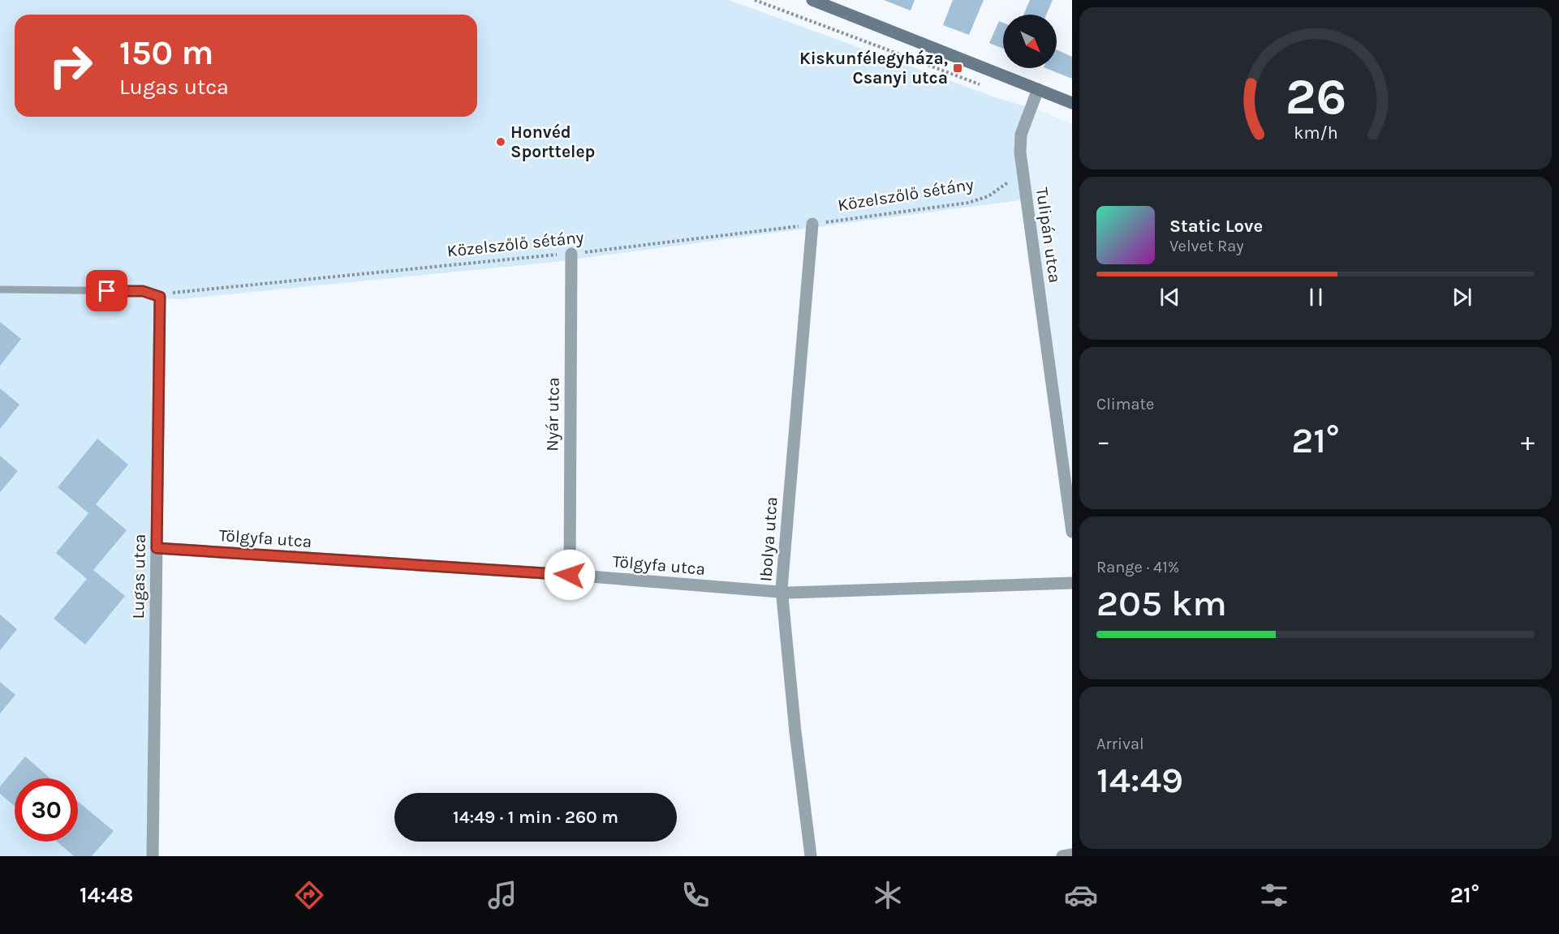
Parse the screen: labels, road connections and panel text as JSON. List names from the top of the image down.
{
  "streets": {
    "street": [
      "Tulipán utca",
      "Nyár utca",
      "Tölgyfa utca",
      "Ibolya utca",
      "Lugas utca"
    ],
    "path": ["Közelszőlő sétány"]
  },
  "crossings": [
    ["Közelszőlő sétány", "Tulipán utca"],
    ["Közelszőlő sétány", "Nyár utca"],
    ["Közelszőlő sétány", "Ibolya utca"],
    ["Közelszőlő sétány", "Lugas utca"],
    ["Nyár utca", "Tölgyfa utca"],
    ["Tölgyfa utca", "Ibolya utca"],
    ["Tölgyfa utca", "Lugas utca"]
  ],
  "places": {
    "transit": ["Kiskunfélegyháza, Csanyi utca"],
    "other": ["Honvéd Sporttelep"]
  },
  "north": "bottom right",
  "page": {
    "turn": ["150 m", "Lugas utca"],
    "song": ["Static Love", "Velvet Ray"],
    "tile": [
      "Climate",
      ["Range · 41%", "205 km"],
      ["Arrival", "14:49"]
    ],
    "heat": ["−", "21°", "+"],
    "limit": "30",
    "trip": "14:49 · 1 min · 260 m",
    "tabs": ["14:48", "21°"],
    "gauge": ["26", "km/h"]
  }
}
